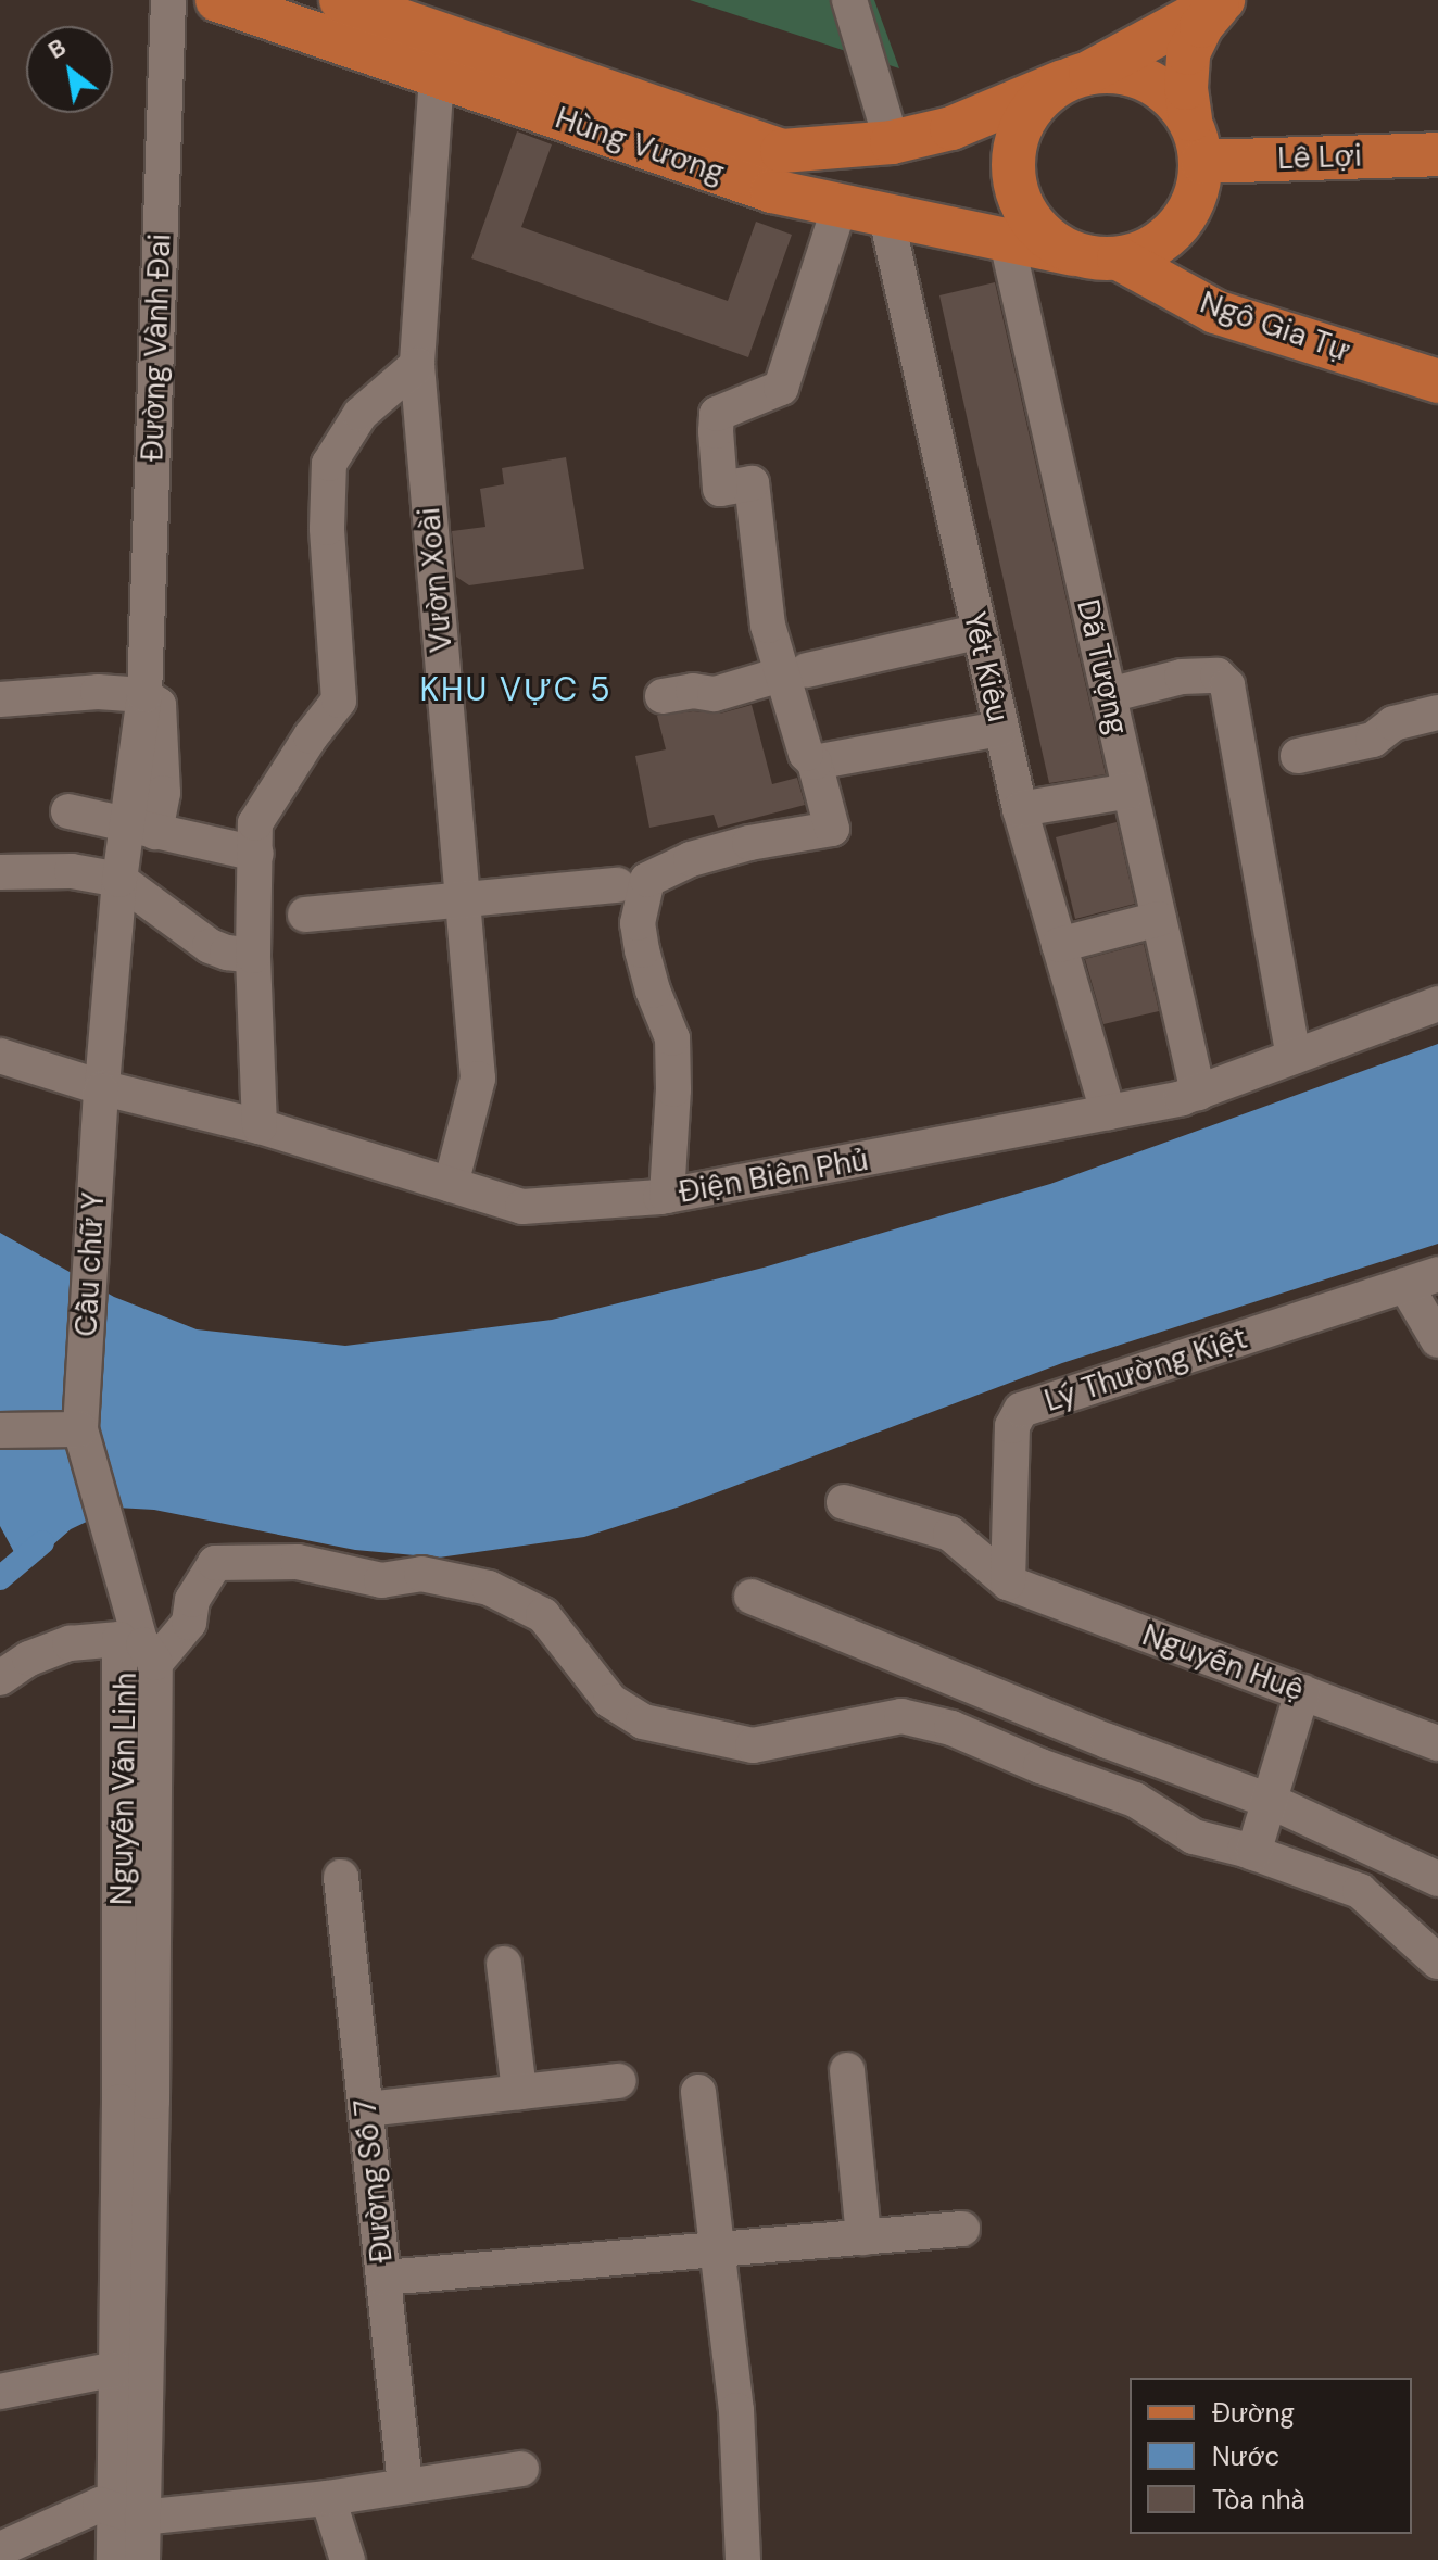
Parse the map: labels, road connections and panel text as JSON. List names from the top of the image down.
{
  "streets": {
    "main road": ["Hùng Vương", "Lê Lợi", "Ngô Gia Tự"],
    "street": [
      "Đường Vành Đai",
      "Vườn Xoài",
      "Yết Kiêu",
      "Dã Tượng",
      "Điện Biên Phủ",
      "Cầu chữ Y",
      "Lý Thường Kiệt",
      "Nguyễn Huệ",
      "Nguyễn Văn Linh",
      "Đường Số 7"
    ]
  },
  "crossings": [
    ["Hùng Vương", "Lê Lợi"],
    ["Hùng Vương", "Ngô Gia Tự"],
    ["Hùng Vương", "Vườn Xoài"],
    ["Hùng Vương", "Yết Kiêu"],
    ["Hùng Vương", "Dã Tượng"],
    ["Lê Lợi", "Ngô Gia Tự"],
    ["Đường Vành Đai", "Cầu chữ Y"],
    ["Vườn Xoài", "Điện Biên Phủ"],
    ["Yết Kiêu", "Điện Biên Phủ"],
    ["Dã Tượng", "Điện Biên Phủ"],
    ["Điện Biên Phủ", "Cầu chữ Y"],
    ["Cầu chữ Y", "Nguyễn Văn Linh"],
    ["Lý Thường Kiệt", "Nguyễn Huệ"]
  ],
  "districts": ["KHU VỰC 5"],
  "legend": ["Đường", "Nước", "Tòa nhà"],
  "north": "top left"
}
